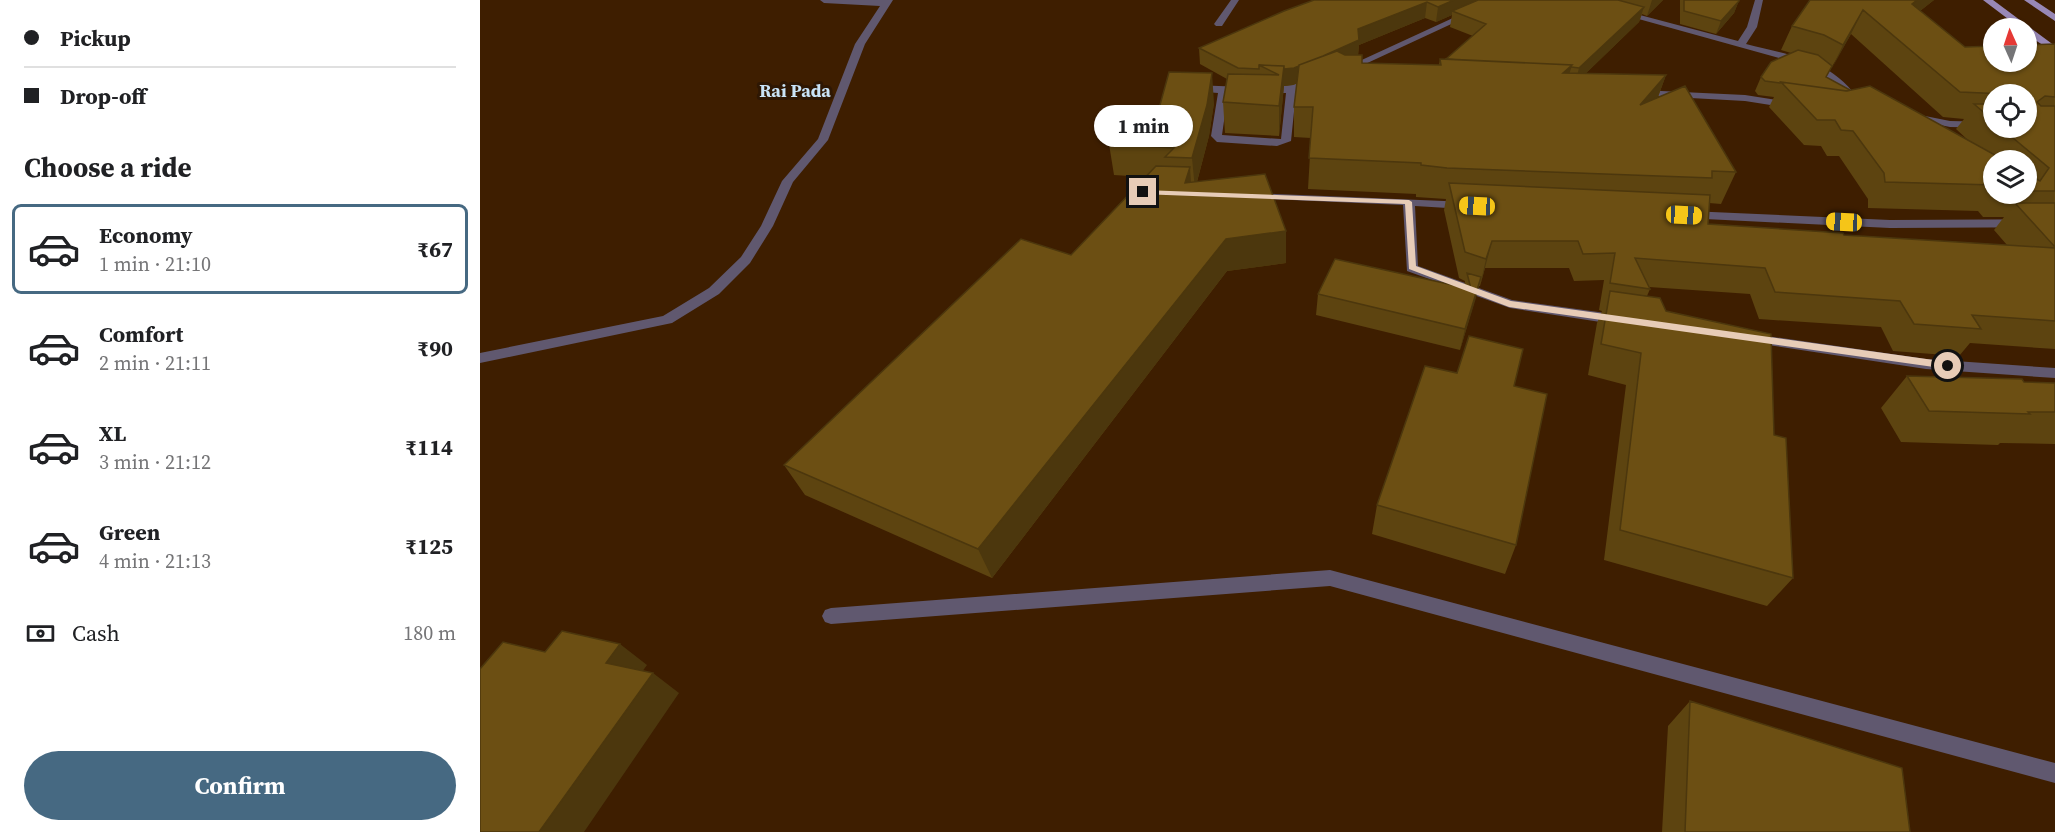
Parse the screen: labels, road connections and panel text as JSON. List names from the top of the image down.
{
  "districts": ["Rai Pada"],
  "north": "top",
  "page": {
    "banner": ["Pickup", "Drop-off"],
    "bubble": "1 min",
    "heading": "Choose a ride",
    "list": [
      {
        "name": "Economy",
        "note": "1 min · 21:10",
        "value": "₹67"
      },
      {
        "name": "Comfort",
        "note": "2 min · 21:11",
        "value": "₹90"
      },
      {
        "name": "XL",
        "note": "3 min · 21:12",
        "value": "₹114"
      },
      {
        "name": "Green",
        "note": "4 min · 21:13",
        "value": "₹125"
      }
    ],
    "pay": ["Cash", "180 m"],
    "buttons": "Confirm"
  }
}
